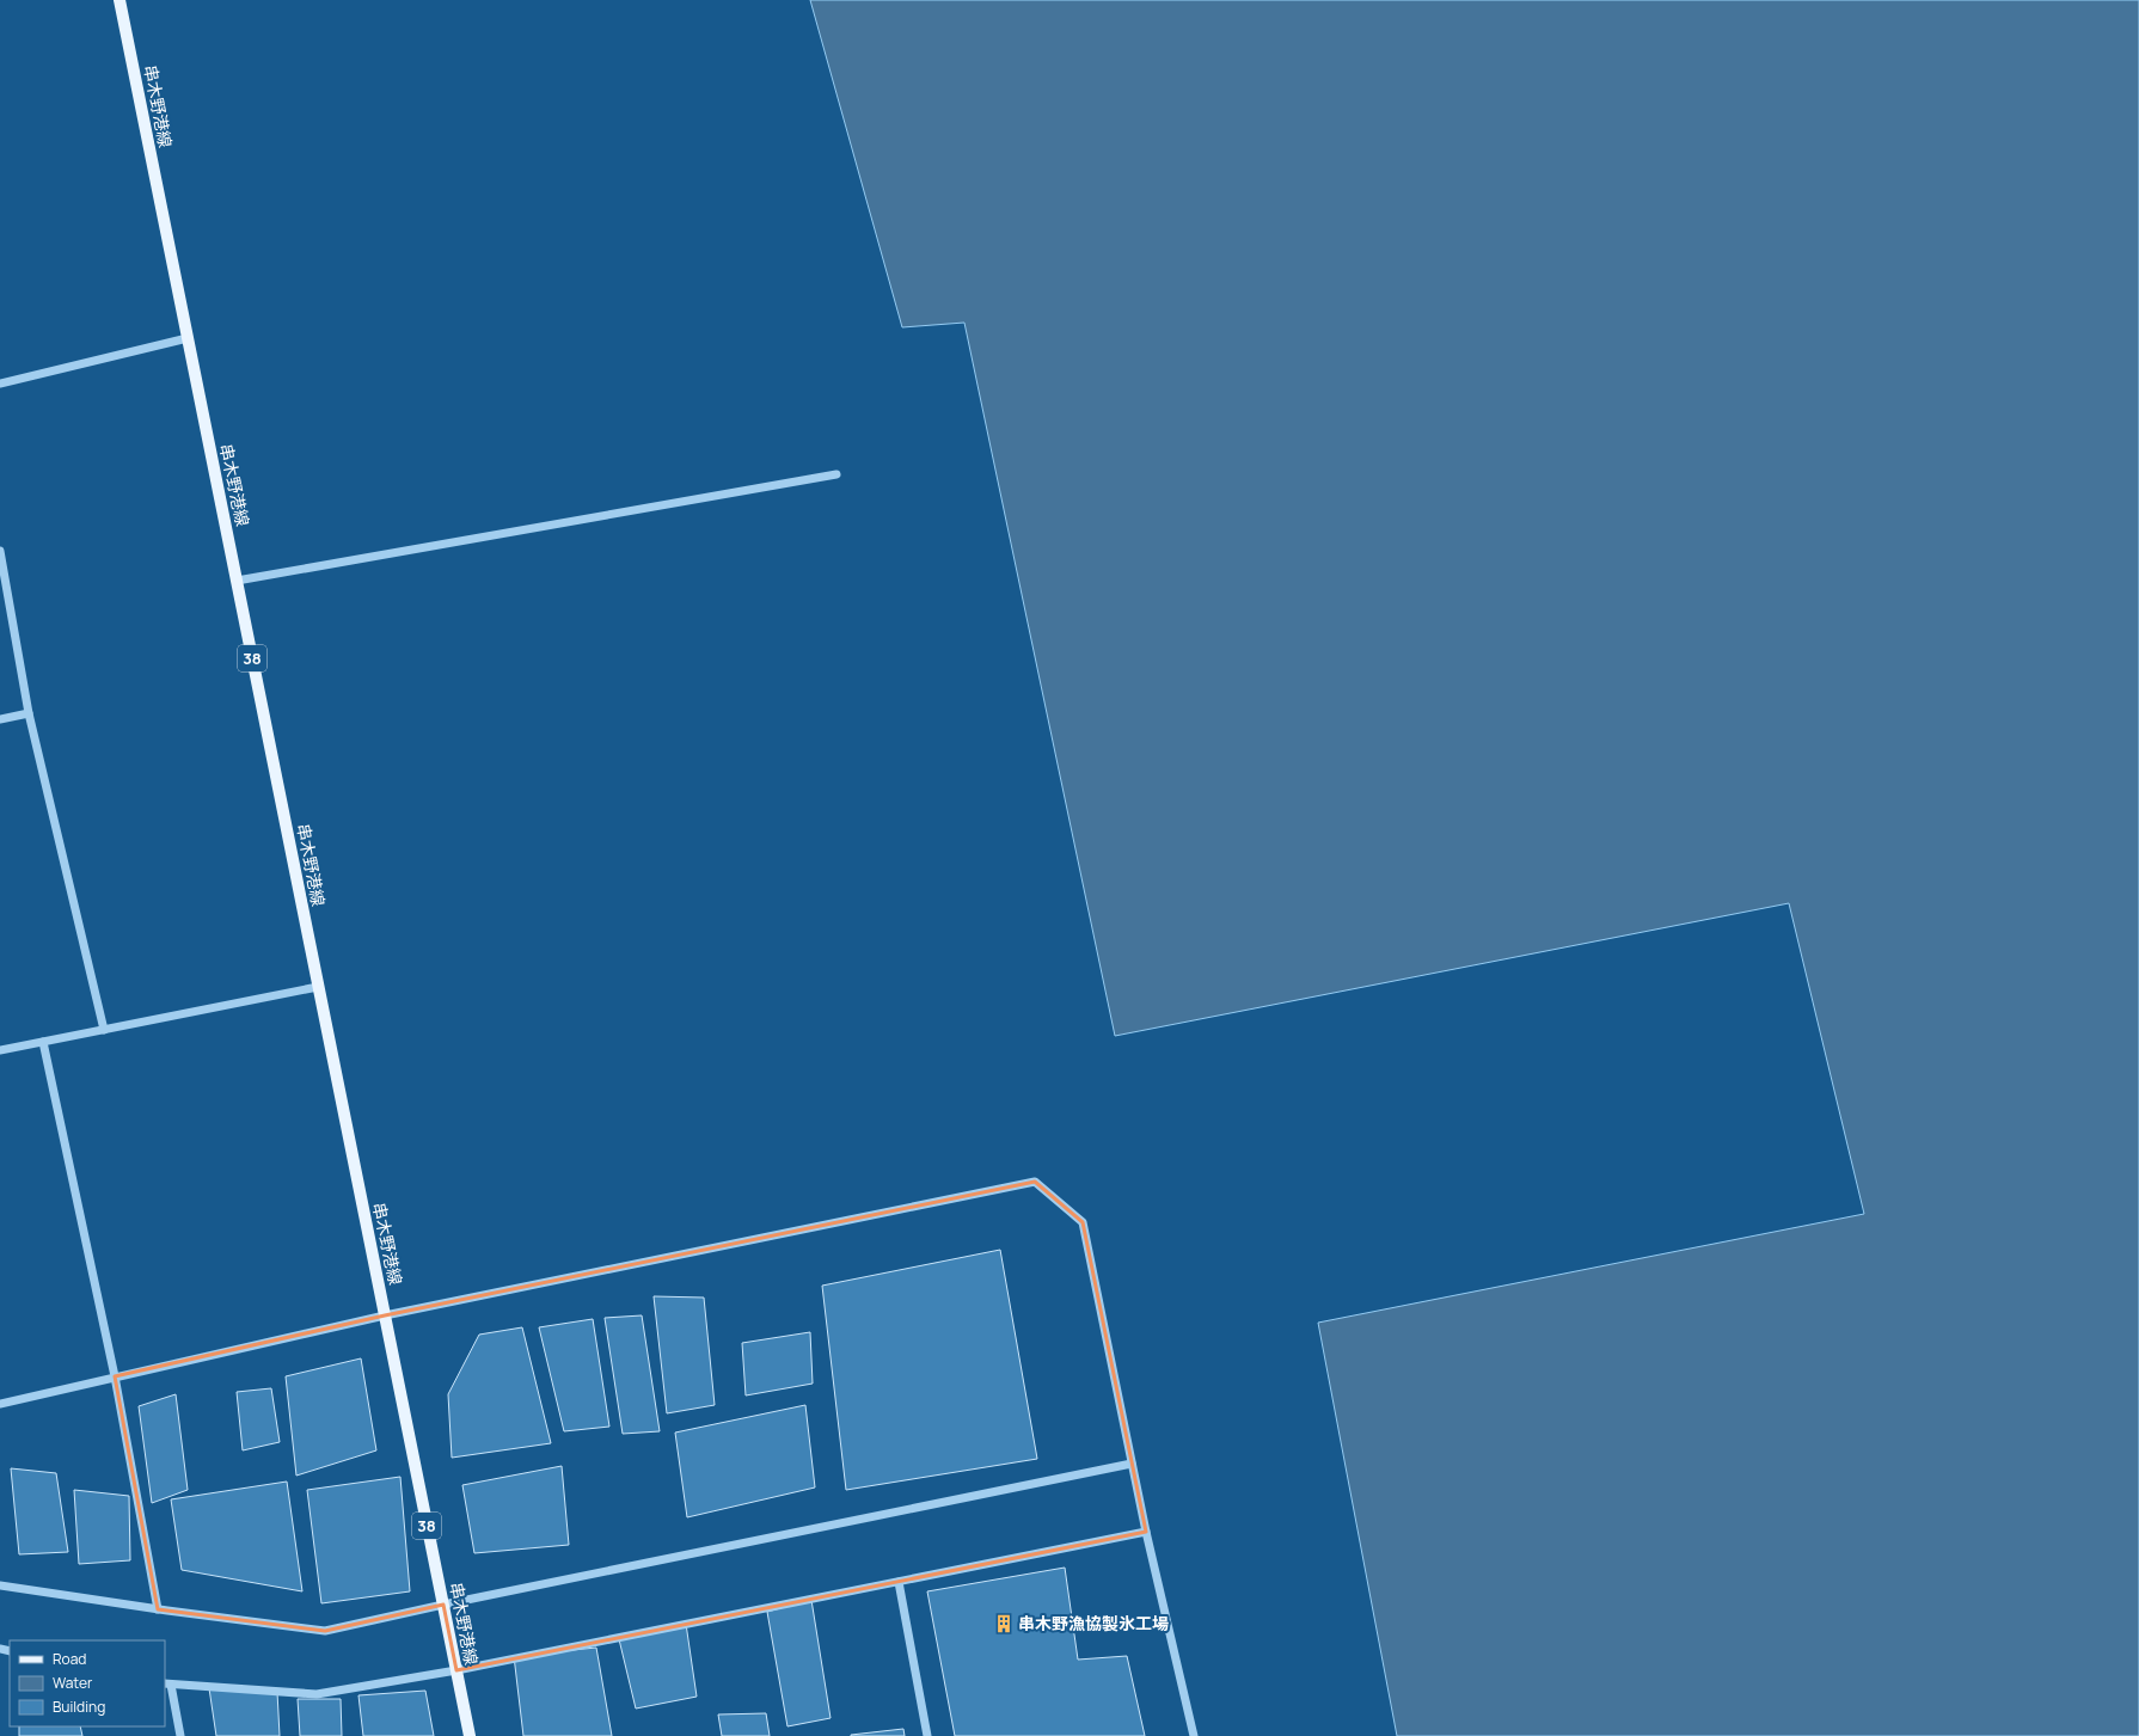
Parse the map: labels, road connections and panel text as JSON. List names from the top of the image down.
{
  "streets": {
    "main road": ["串木野港線", "38"]
  },
  "places": {
    "building": ["串木野漁協製氷工場"]
  },
  "legend": ["Road", "Water", "Building"]
}
